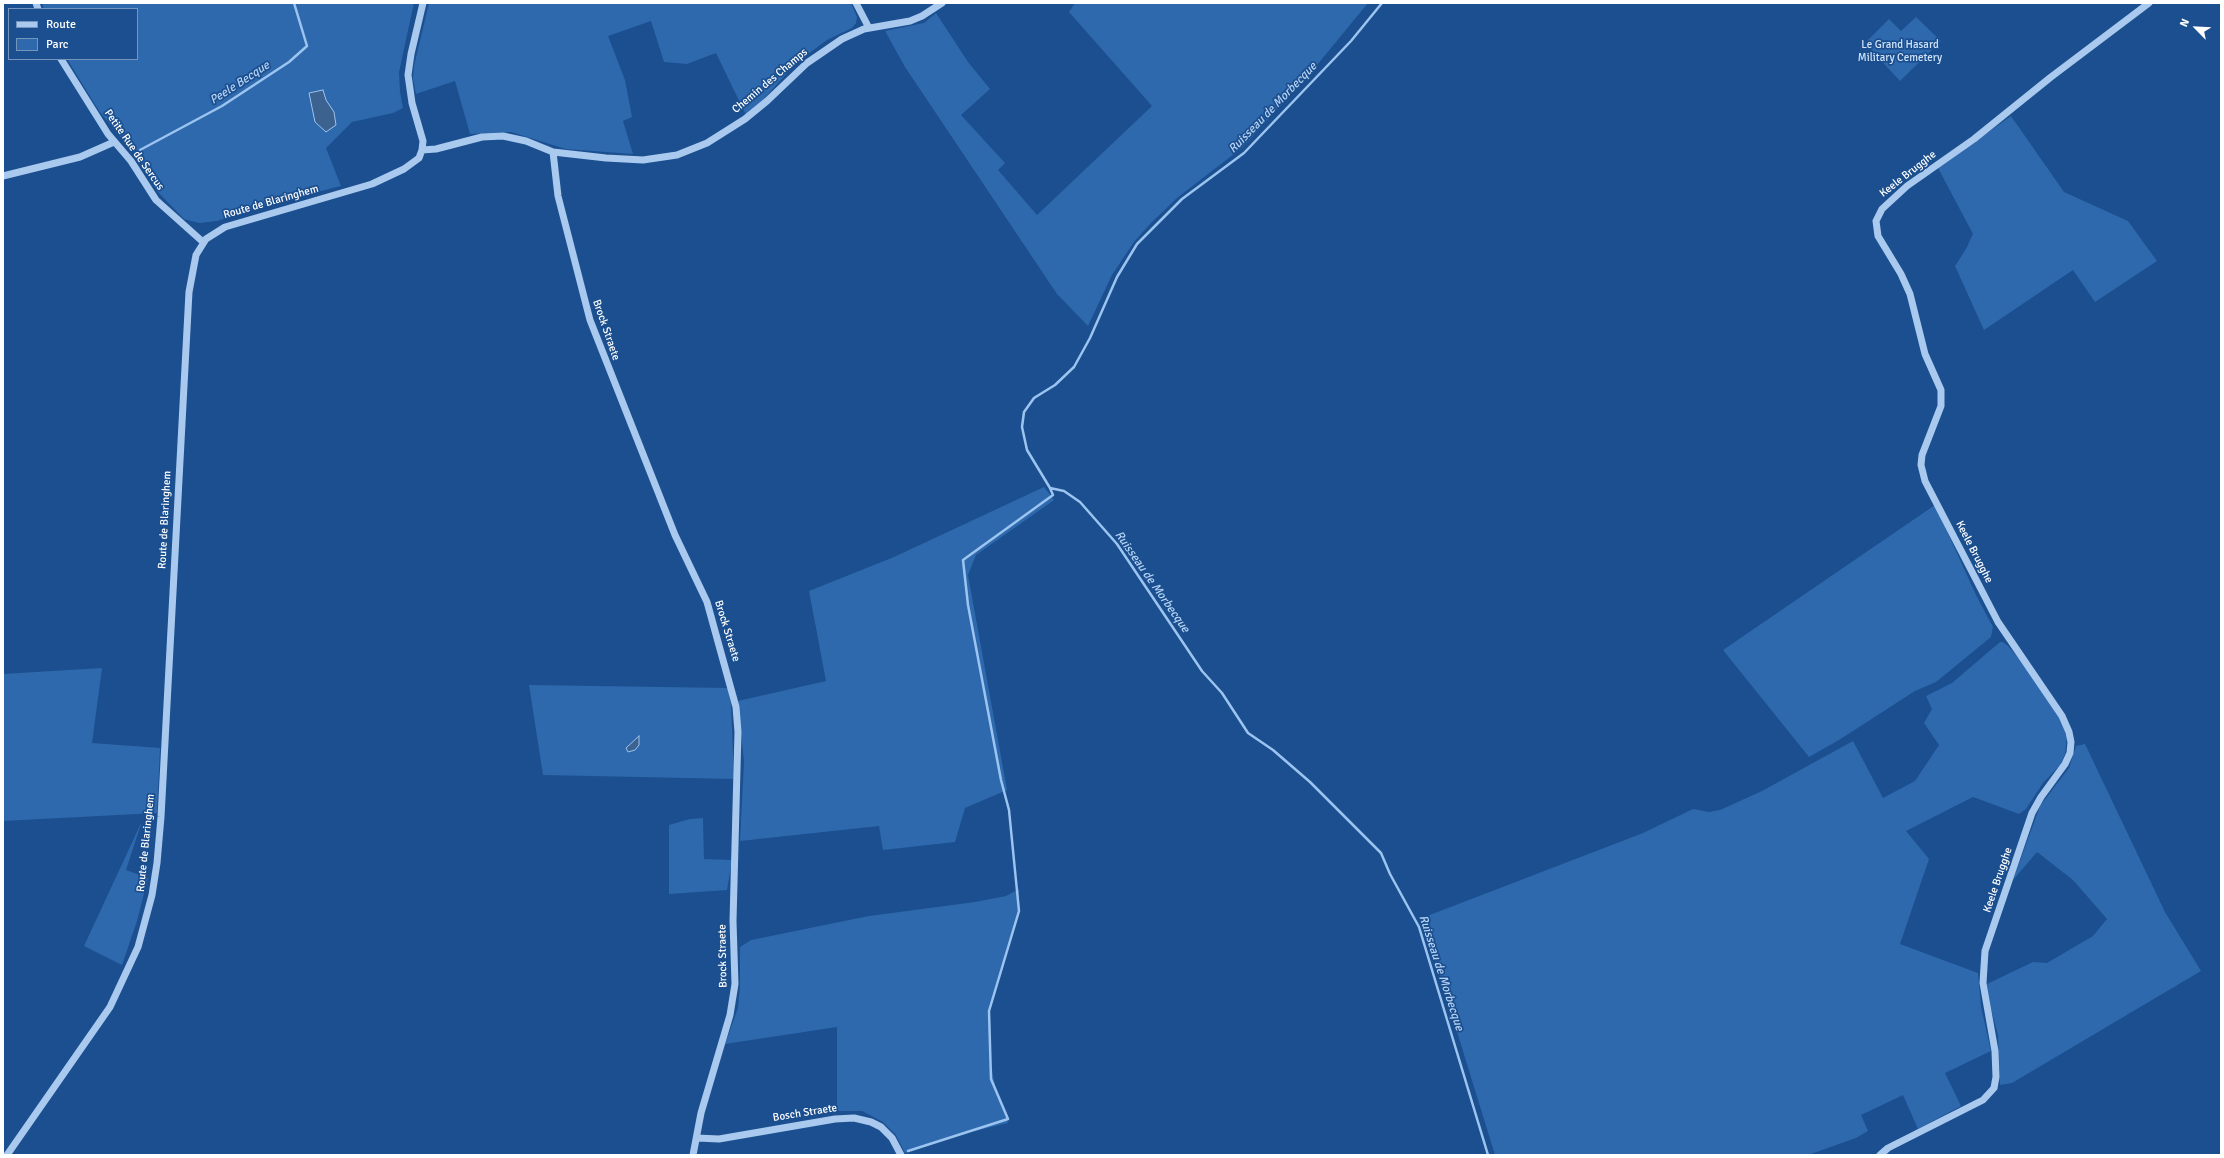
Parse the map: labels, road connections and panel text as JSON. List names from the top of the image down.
{
  "streets": {
    "street": [
      "Chemin des Champs",
      "Petite Rue de Sercus",
      "Keele Brugghe",
      "Route de Blaringhem",
      "Brock Straete",
      "Bosch Straete"
    ]
  },
  "crossings": [
    ["Chemin des Champs", "Route de Blaringhem"],
    ["Chemin des Champs", "Brock Straete"],
    ["Petite Rue de Sercus", "Route de Blaringhem"],
    ["Brock Straete", "Bosch Straete"]
  ],
  "water": ["Peele Becque", "Ruisseau de Morbecque"],
  "parks": ["Le Grand Hasard Military Cemetery"],
  "legend": ["Route", "Parc"],
  "north": "top left"
}
